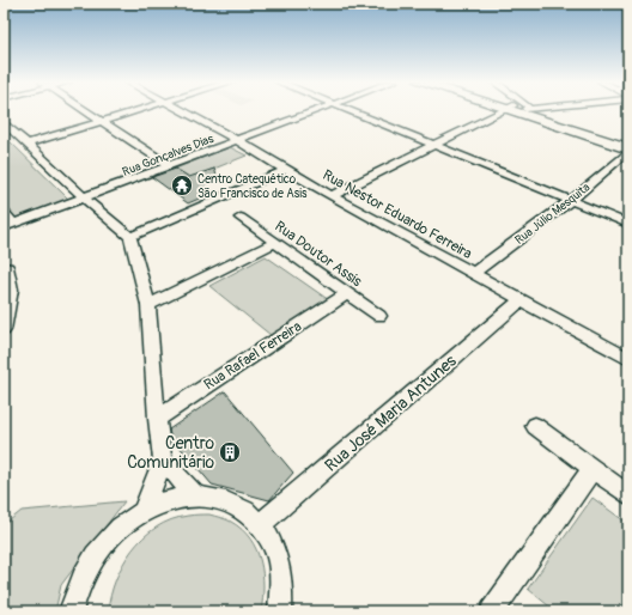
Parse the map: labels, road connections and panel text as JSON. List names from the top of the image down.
{
  "streets": {
    "street": [
      "Rua Gonçalves Dias",
      "Rua Júlio Mesquita",
      "Rua Nestor Eduardo Ferreira",
      "Rua Doutor Assis",
      "Rua Rafael Ferreira",
      "Rua José Maria Antunes"
    ]
  },
  "crossings": [
    ["Rua Gonçalves Dias", "Rua Nestor Eduardo Ferreira"],
    ["Rua Júlio Mesquita", "Rua Nestor Eduardo Ferreira"],
    ["Rua Nestor Eduardo Ferreira", "Rua José Maria Antunes"],
    ["Rua Doutor Assis", "Rua Rafael Ferreira"]
  ],
  "places": {
    "temple": ["Centro Catequético São Francisco de Asis"],
    "building": ["Centro Comunitário"]
  }
}
